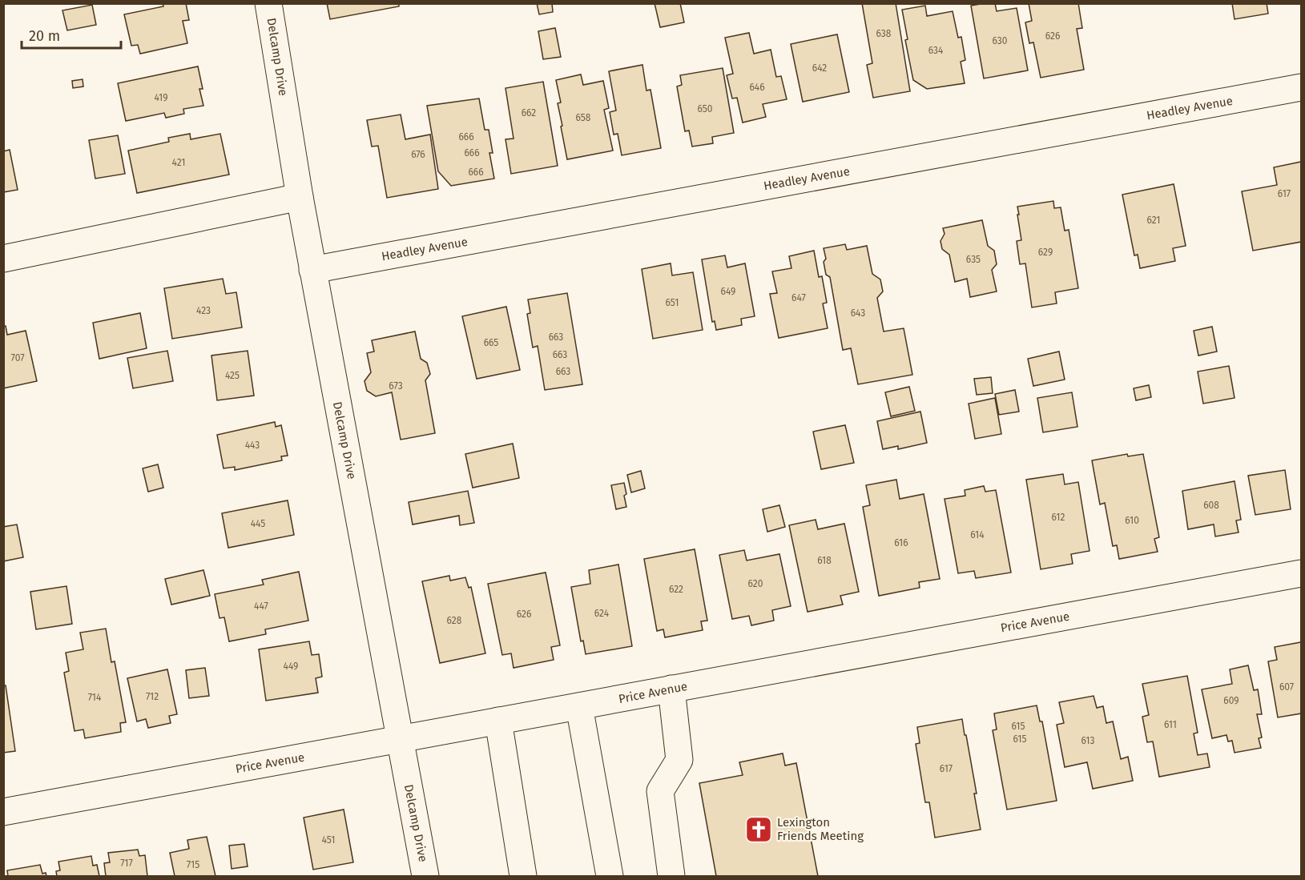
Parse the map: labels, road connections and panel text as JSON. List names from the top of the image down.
{
  "streets": {
    "street": ["Delcamp Drive", "Headley Avenue", "Price Avenue"]
  },
  "crossings": [
    ["Delcamp Drive", "Headley Avenue"],
    ["Delcamp Drive", "Price Avenue"]
  ],
  "places": {
    "church": ["Lexington Friends Meeting"]
  },
  "house_numbers": [
    "638",
    "626",
    "630",
    "634",
    "642",
    "646",
    "419",
    "650",
    "662",
    "658",
    "666",
    "666",
    "676",
    "421",
    "666",
    "617",
    "621",
    "629",
    "635",
    "649",
    "647",
    "651",
    "423",
    "643",
    "663",
    "665",
    "663",
    "707",
    "663",
    "425",
    "673",
    "443",
    "608",
    "612",
    "610",
    "445",
    "614",
    "616",
    "618",
    "620",
    "622",
    "447",
    "624",
    "626",
    "628",
    "449",
    "607",
    "712",
    "714",
    "609",
    "611",
    "615",
    "615",
    "613",
    "617",
    "451",
    "717",
    "715"
  ],
  "scale_bar": "20 m"
}
